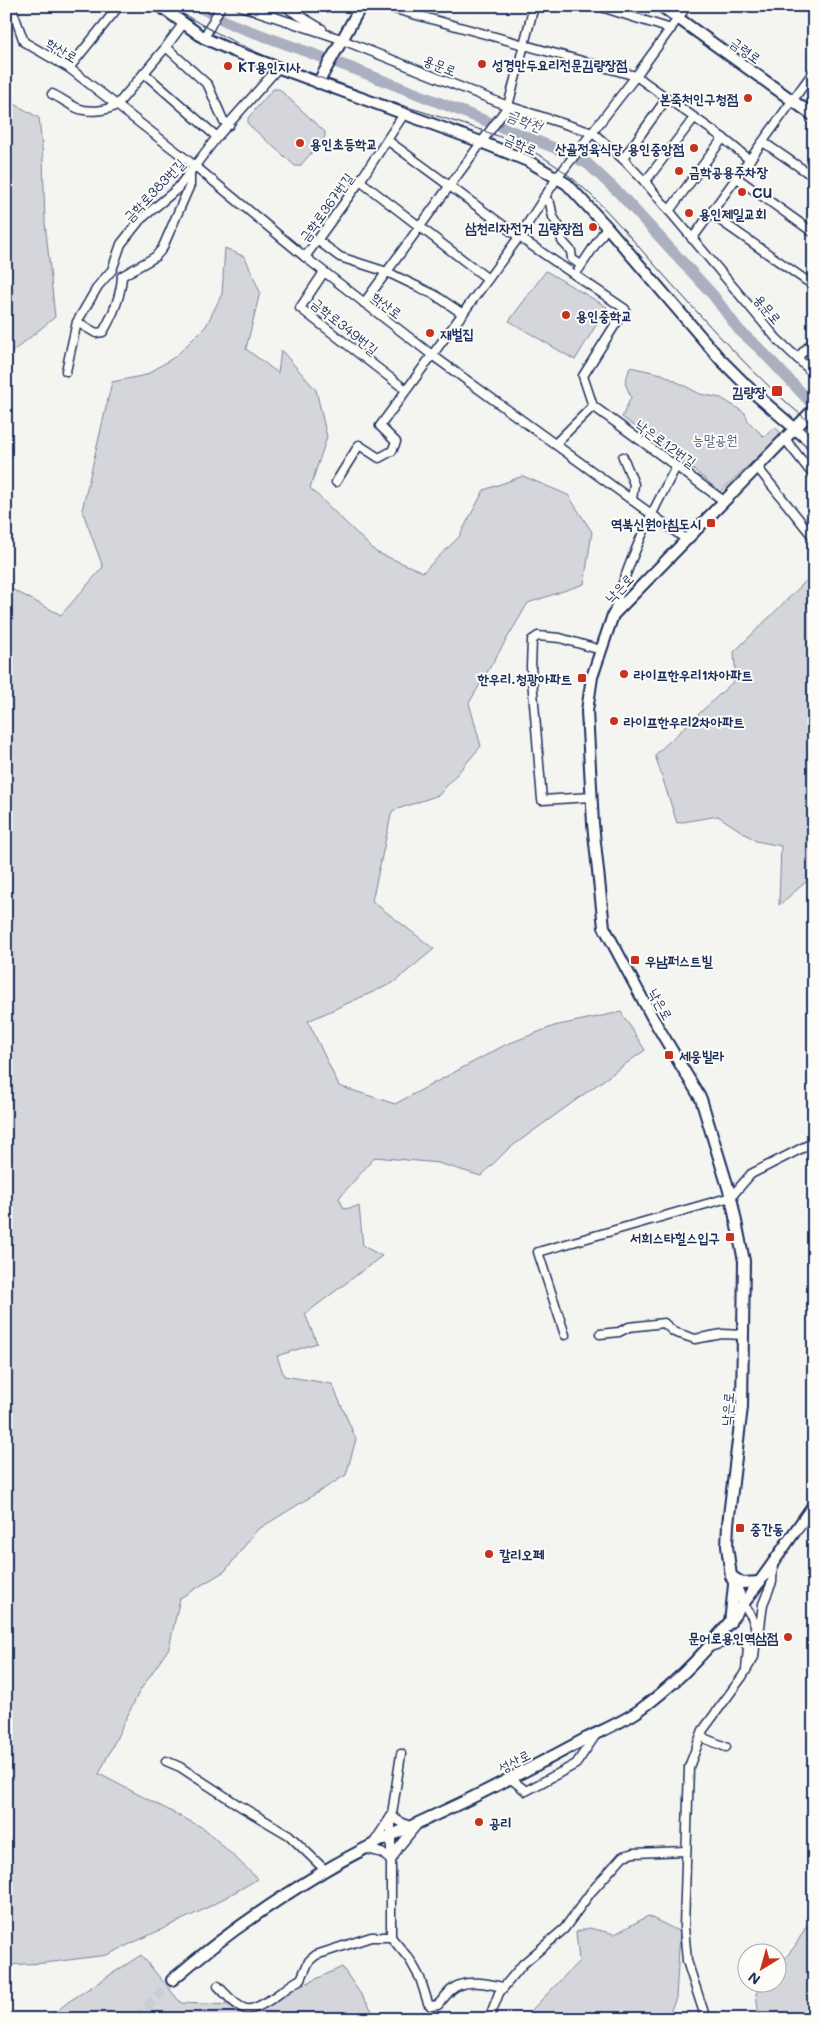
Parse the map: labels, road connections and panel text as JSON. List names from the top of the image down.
{
  "streets": {
    "main road": [
      "금령로",
      "금학로",
      "낙은로",
      "성산로"
    ],
    "street": [
      "학산로",
      "용문로",
      "금학로383번길",
      "금학로367번길",
      "금학로349번길",
      "낙은로12번길"
    ]
  },
  "crossings": [
    ["학산로", "금학로383번길"],
    ["학산로", "금학로367번길"],
    ["학산로", "금학로349번길"],
    ["학산로", "낙은로"],
    ["금학로", "금학로383번길"],
    ["금학로", "금학로367번길"],
    ["금학로", "낙은로"],
    ["낙은로12번길", "낙은로"],
    ["낙은로", "성산로"]
  ],
  "water": ["금학천"],
  "parks": ["능말공원"],
  "places": {
    "other": [
      "성경만두요리전문김량장점",
      "KT용인지사",
      "본죽처인구청점",
      "용인초등학교",
      "산골정육식당 용인중앙점",
      "금학공용주차장",
      "CU",
      "용인제일교회",
      "삼천리자전거 김량장점",
      "용인중학교",
      "재벌집",
      "라이프한우리1차아파트",
      "라이프한우리2차아파트",
      "칼리오페",
      "문어로용인역삼점",
      "공리"
    ],
    "transit": [
      "김량장",
      "역북신원아침도시",
      "한우리.청광아파트",
      "우남퍼스트빌",
      "세웅빌라",
      "서희스타힐스입구",
      "중간동"
    ]
  },
  "north": "bottom left"
}
